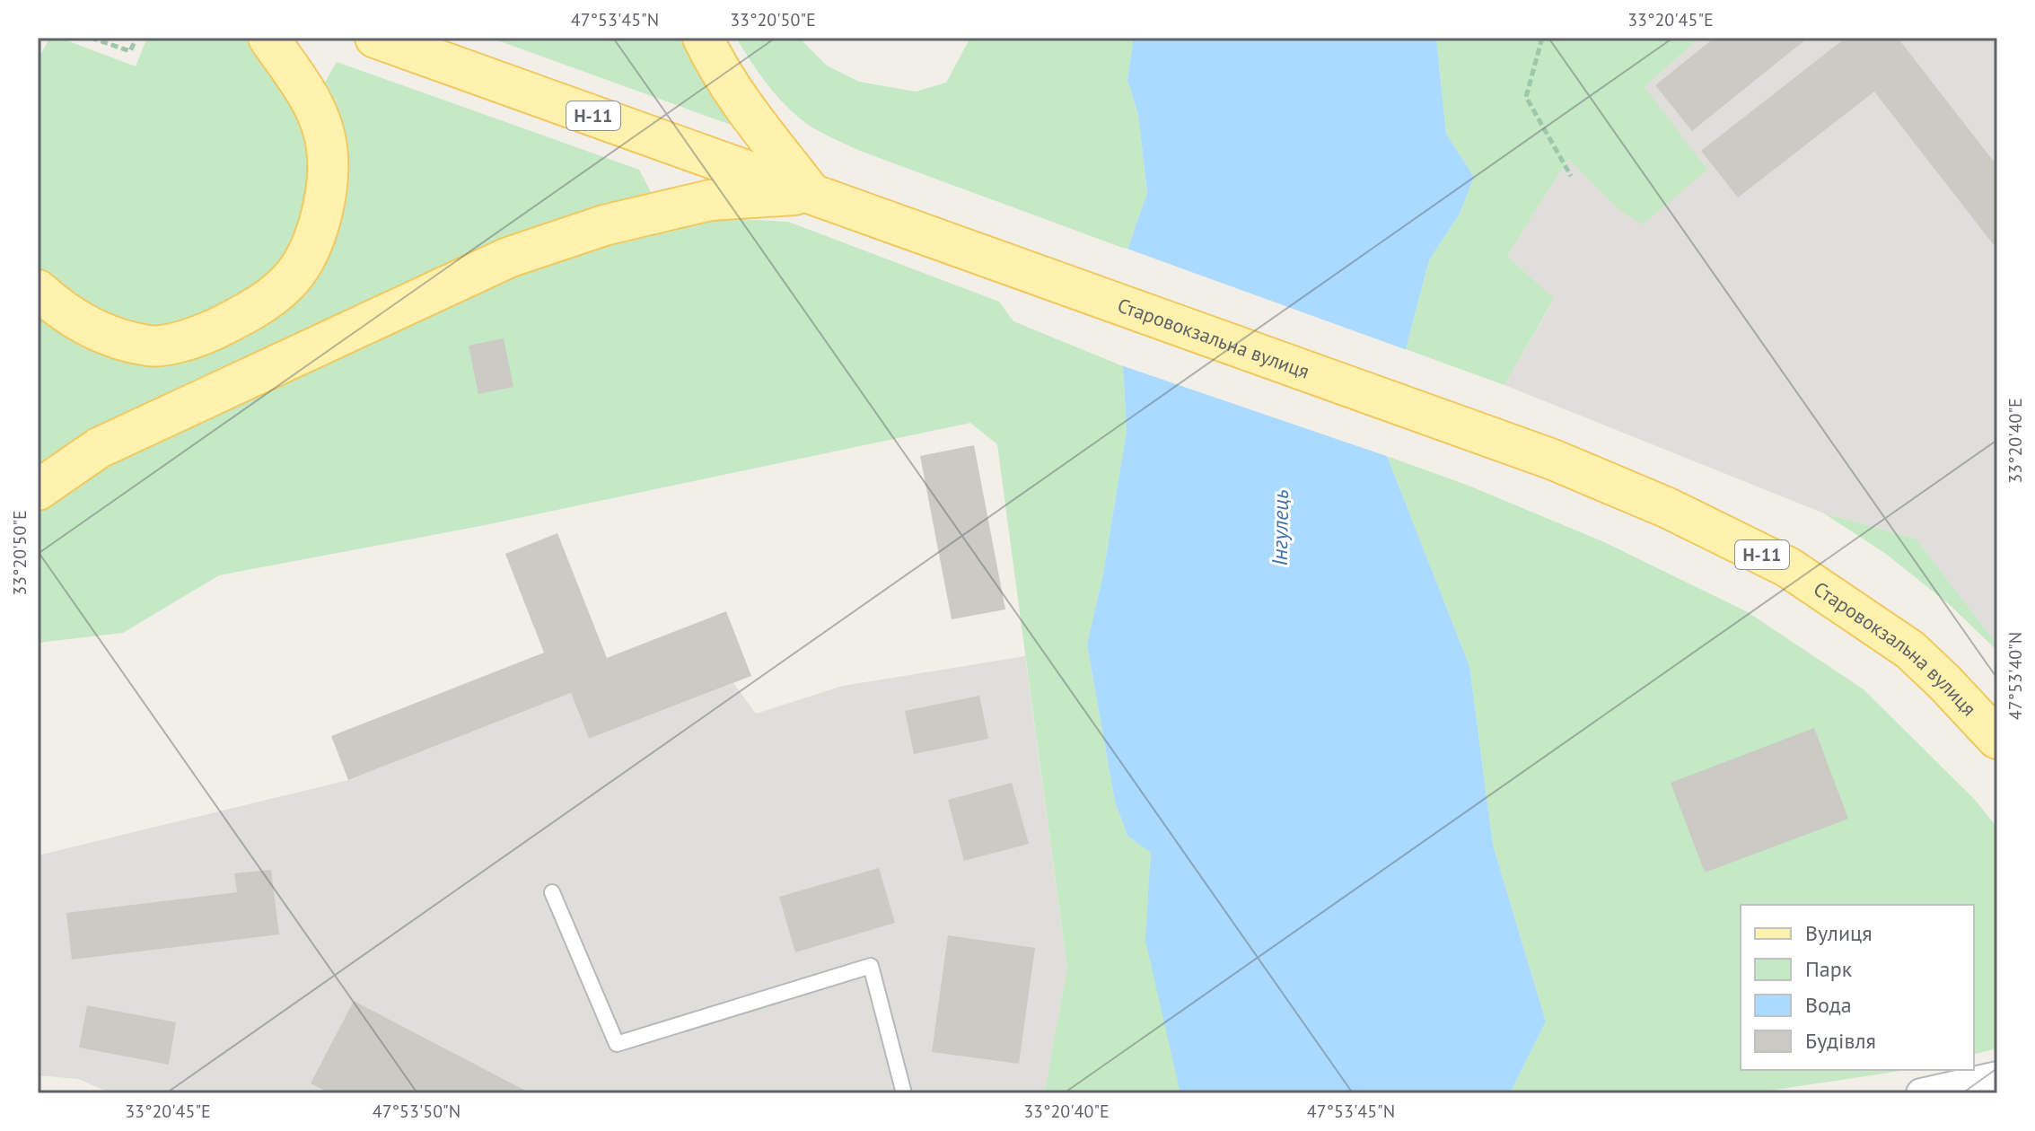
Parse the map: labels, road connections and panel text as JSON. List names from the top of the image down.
{
  "streets": {
    "main road": ["Н-11", "Старовокзальна вулиця"]
  },
  "water": ["Інгулець"],
  "legend": [
    "Вулиця",
    "Парк",
    "Вода",
    "Будівля"
  ],
  "coordinates": [
    "47°53'45\"N",
    "33°20'50\"E",
    "33°20'45\"E",
    "33°20'40\"E",
    "47°53'40\"N",
    "47°53'50\"N"
  ]
}
